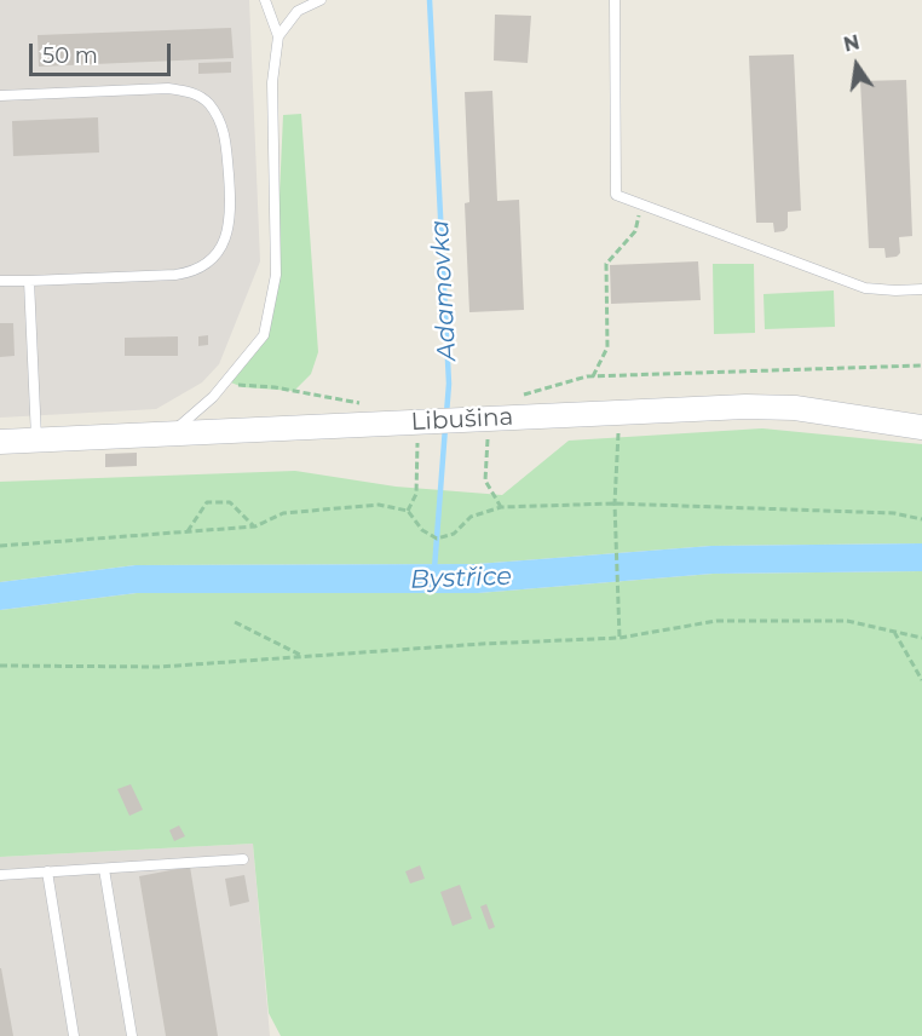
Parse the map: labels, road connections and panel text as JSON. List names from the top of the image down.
{
  "streets": {
    "street": ["Libušina"]
  },
  "water": ["Adamovka", "Bystřice"],
  "scale_bar": "50 m",
  "north": "top"
}
